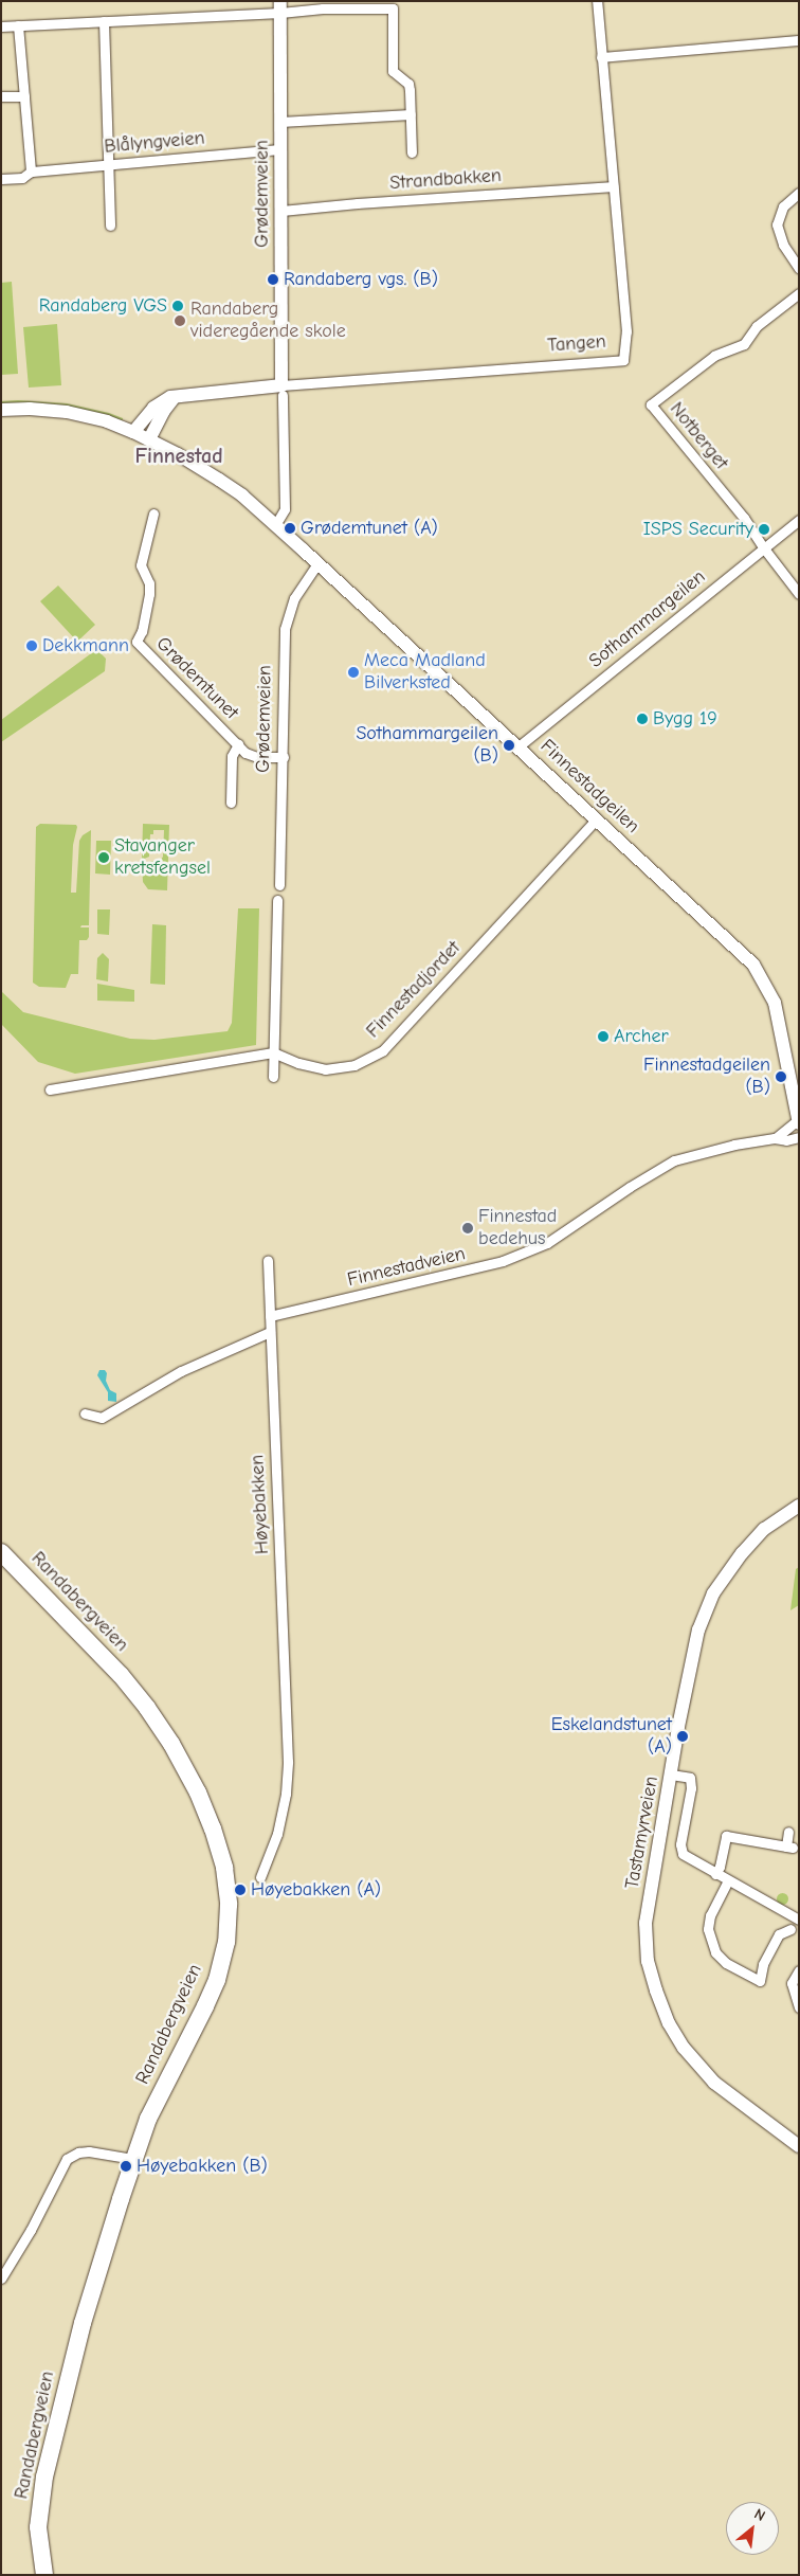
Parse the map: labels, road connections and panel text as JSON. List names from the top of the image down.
{
  "streets": {
    "highway": ["Randabergveien"],
    "main road": [
      "Grødemveien",
      "Tangen",
      "Finnestadgeilen",
      "Tastamyrveien"
    ],
    "street": [
      "Blålyngveien",
      "Strandbakken",
      "Notberget",
      "Sothammargeilen",
      "Grødemtunet",
      "Finnestadjordet",
      "Finnestadveien",
      "Høyebakken"
    ]
  },
  "crossings": [
    ["Blålyngveien", "Grødemveien"],
    ["Strandbakken", "Grødemveien"],
    ["Strandbakken", "Tangen"],
    ["Grødemveien", "Tangen"],
    ["Grødemveien", "Grødemtunet"],
    ["Grødemveien", "Finnestadgeilen"],
    ["Notberget", "Sothammargeilen"],
    ["Sothammargeilen", "Finnestadgeilen"],
    ["Finnestadgeilen", "Finnestadjordet"],
    ["Finnestadgeilen", "Finnestadveien"]
  ],
  "districts": ["Finnestad"],
  "places": [
    "Randaberg vgs. (B)",
    "Randaberg VGS",
    "Randaberg videregående skole",
    "Grødemtunet (A)",
    "ISPS Security",
    "Dekkmann",
    "Meca Madland Bilverksted",
    "Bygg 19",
    "Sothammargeilen (B)",
    "Stavanger kretsfengsel",
    "Archer",
    "Finnestadgeilen (B)",
    "Finnestad bedehus",
    "Eskelandstunet (A)",
    "Høyebakken (A)",
    "Høyebakken (B)"
  ],
  "north": "top right"
}
